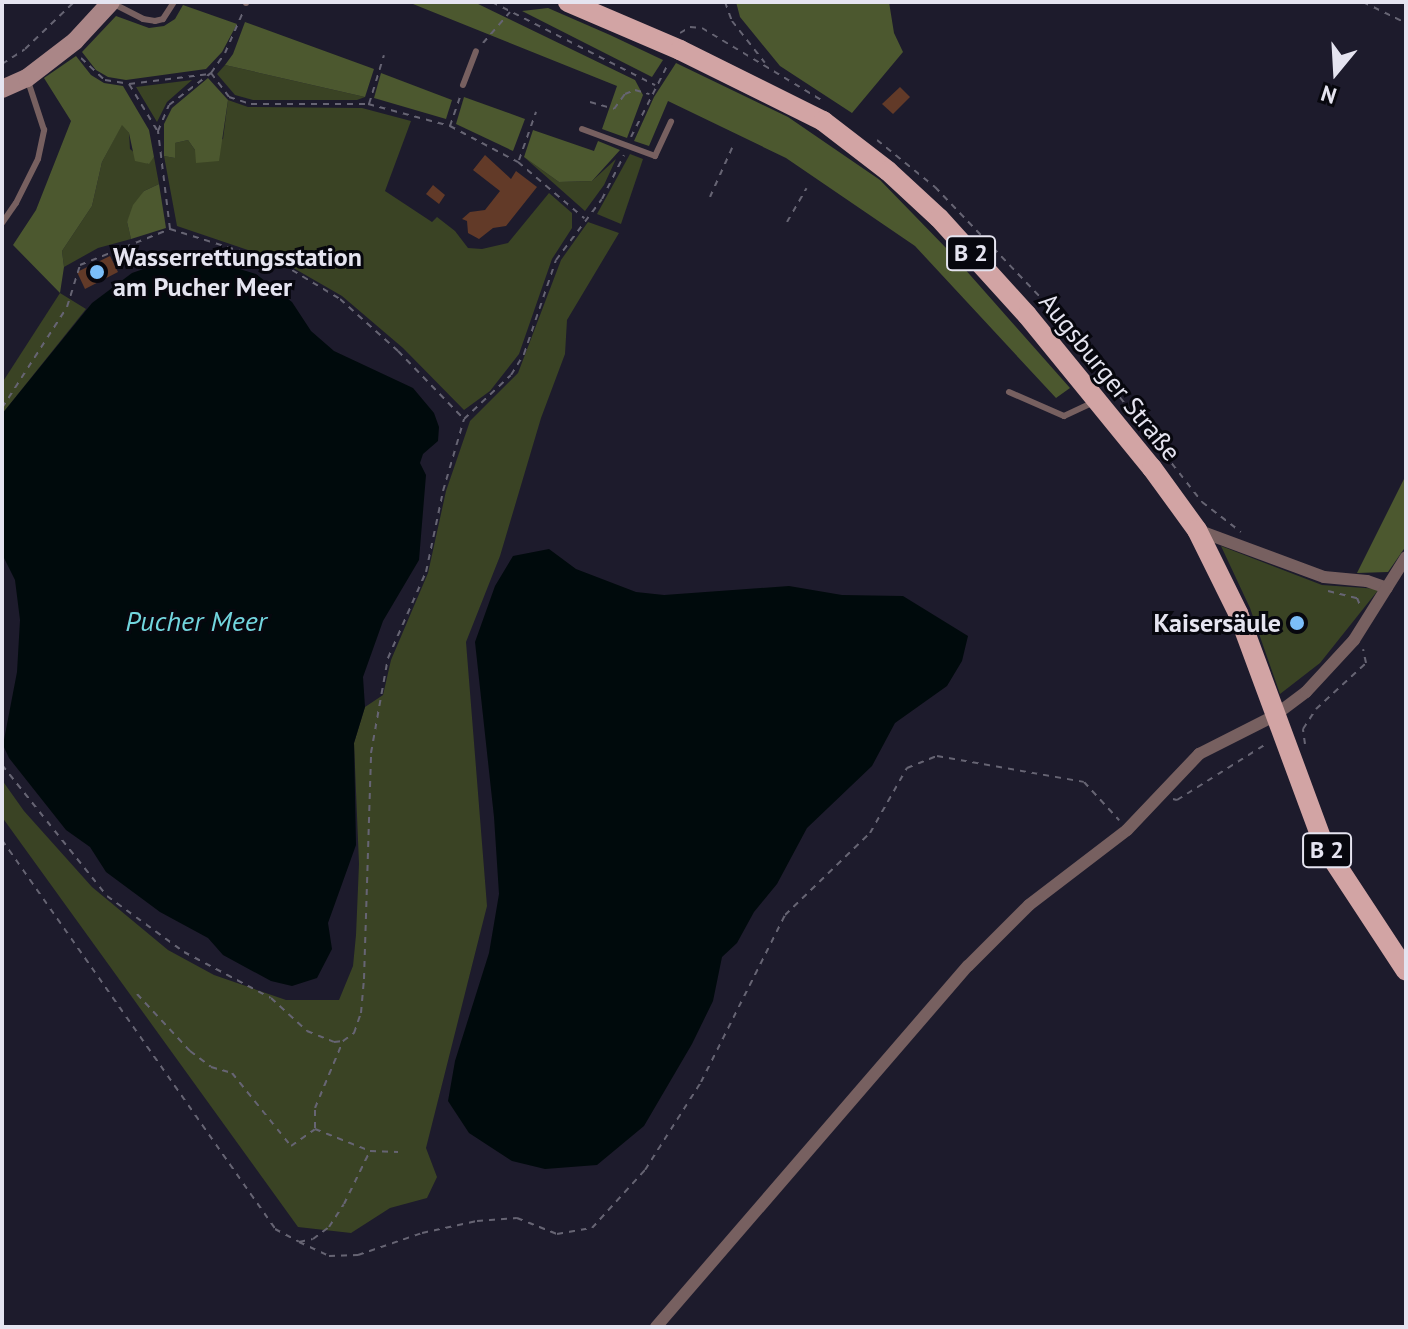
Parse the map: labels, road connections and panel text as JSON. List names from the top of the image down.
{
  "streets": {
    "main road": ["B 2", "Augsburger Straße"]
  },
  "water": ["Pucher Meer"],
  "places": ["Wasserrettungsstation am Pucher Meer", "Kaisersäule"],
  "north": "bottom"
}
